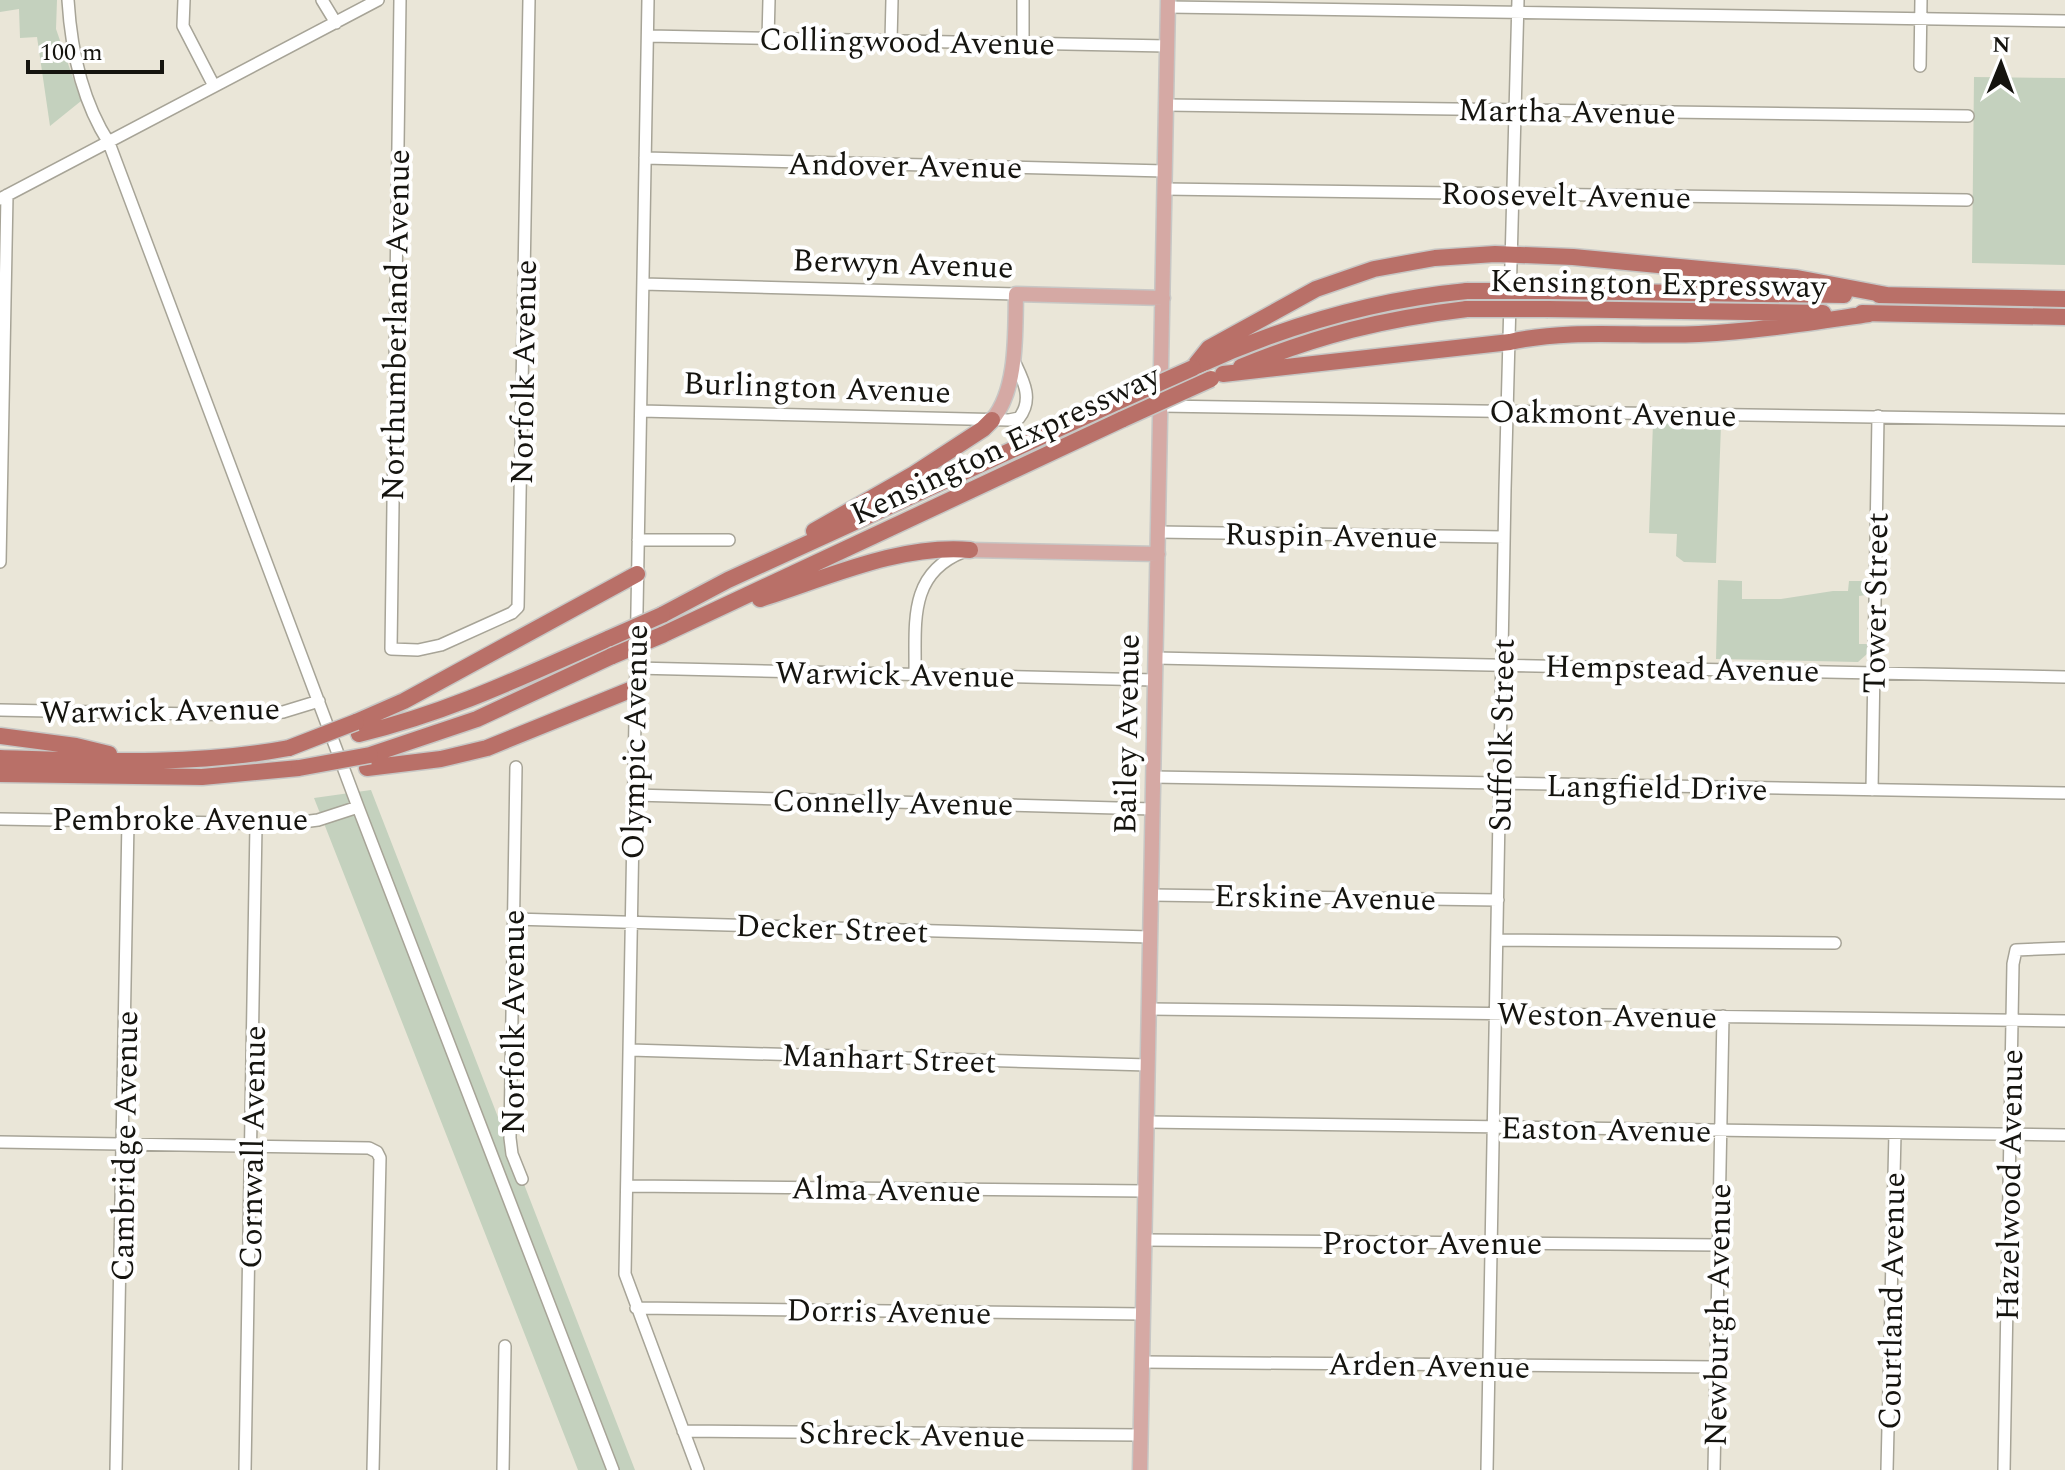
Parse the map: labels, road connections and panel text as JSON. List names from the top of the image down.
{
  "streets": {
    "highway": ["Kensington Expressway"],
    "main road": ["Berwyn Avenue", "Burlington Avenue", "Bailey Avenue"],
    "street": [
      "Collingwood Avenue",
      "Martha Avenue",
      "Andover Avenue",
      "Roosevelt Avenue",
      "Northumberland Avenue",
      "Norfolk Avenue",
      "Oakmont Avenue",
      "Ruspin Avenue",
      "Tower Street",
      "Hempstead Avenue",
      "Warwick Avenue",
      "Suffolk Street",
      "Olympic Avenue",
      "Langfield Drive",
      "Connelly Avenue",
      "Pembroke Avenue",
      "Erskine Avenue",
      "Decker Street",
      "Weston Avenue",
      "Manhart Street",
      "Easton Avenue",
      "Cambridge Avenue",
      "Cornwall Avenue",
      "Hazelwood Avenue",
      "Alma Avenue",
      "Proctor Avenue",
      "Courtland Avenue",
      "Dorris Avenue",
      "Newburgh Avenue",
      "Arden Avenue",
      "Schreck Avenue"
    ]
  },
  "crossings": [
    ["Collingwood Avenue", "Bailey Avenue"],
    ["Collingwood Avenue", "Olympic Avenue"],
    ["Martha Avenue", "Bailey Avenue"],
    ["Martha Avenue", "Suffolk Street"],
    ["Andover Avenue", "Bailey Avenue"],
    ["Andover Avenue", "Olympic Avenue"],
    ["Roosevelt Avenue", "Bailey Avenue"],
    ["Roosevelt Avenue", "Suffolk Street"],
    ["Berwyn Avenue", "Burlington Avenue"],
    ["Berwyn Avenue", "Bailey Avenue"],
    ["Berwyn Avenue", "Olympic Avenue"],
    ["Northumberland Avenue", "Norfolk Avenue"],
    ["Norfolk Avenue", "Decker Street"],
    ["Burlington Avenue", "Olympic Avenue"],
    ["Oakmont Avenue", "Tower Street"],
    ["Oakmont Avenue", "Bailey Avenue"],
    ["Oakmont Avenue", "Suffolk Street"],
    ["Ruspin Avenue", "Bailey Avenue"],
    ["Ruspin Avenue", "Suffolk Street"],
    ["Tower Street", "Hempstead Avenue"],
    ["Tower Street", "Langfield Drive"],
    ["Hempstead Avenue", "Bailey Avenue"],
    ["Hempstead Avenue", "Suffolk Street"],
    ["Warwick Avenue", "Bailey Avenue"],
    ["Warwick Avenue", "Olympic Avenue"],
    ["Bailey Avenue", "Langfield Drive"],
    ["Bailey Avenue", "Connelly Avenue"],
    ["Bailey Avenue", "Erskine Avenue"],
    ["Bailey Avenue", "Decker Street"],
    ["Bailey Avenue", "Weston Avenue"],
    ["Bailey Avenue", "Manhart Street"],
    ["Bailey Avenue", "Easton Avenue"],
    ["Bailey Avenue", "Alma Avenue"],
    ["Bailey Avenue", "Proctor Avenue"],
    ["Bailey Avenue", "Dorris Avenue"],
    ["Bailey Avenue", "Arden Avenue"],
    ["Bailey Avenue", "Schreck Avenue"],
    ["Suffolk Street", "Langfield Drive"],
    ["Suffolk Street", "Erskine Avenue"],
    ["Suffolk Street", "Weston Avenue"],
    ["Suffolk Street", "Easton Avenue"],
    ["Suffolk Street", "Proctor Avenue"],
    ["Suffolk Street", "Arden Avenue"],
    ["Olympic Avenue", "Connelly Avenue"],
    ["Olympic Avenue", "Decker Street"],
    ["Olympic Avenue", "Manhart Street"],
    ["Olympic Avenue", "Alma Avenue"],
    ["Olympic Avenue", "Dorris Avenue"],
    ["Olympic Avenue", "Schreck Avenue"],
    ["Pembroke Avenue", "Cambridge Avenue"],
    ["Pembroke Avenue", "Cornwall Avenue"],
    ["Weston Avenue", "Hazelwood Avenue"],
    ["Weston Avenue", "Newburgh Avenue"],
    ["Easton Avenue", "Hazelwood Avenue"],
    ["Easton Avenue", "Courtland Avenue"],
    ["Easton Avenue", "Newburgh Avenue"],
    ["Proctor Avenue", "Newburgh Avenue"],
    ["Newburgh Avenue", "Arden Avenue"]
  ],
  "scale_bar": "100 m",
  "north": "top"
}
